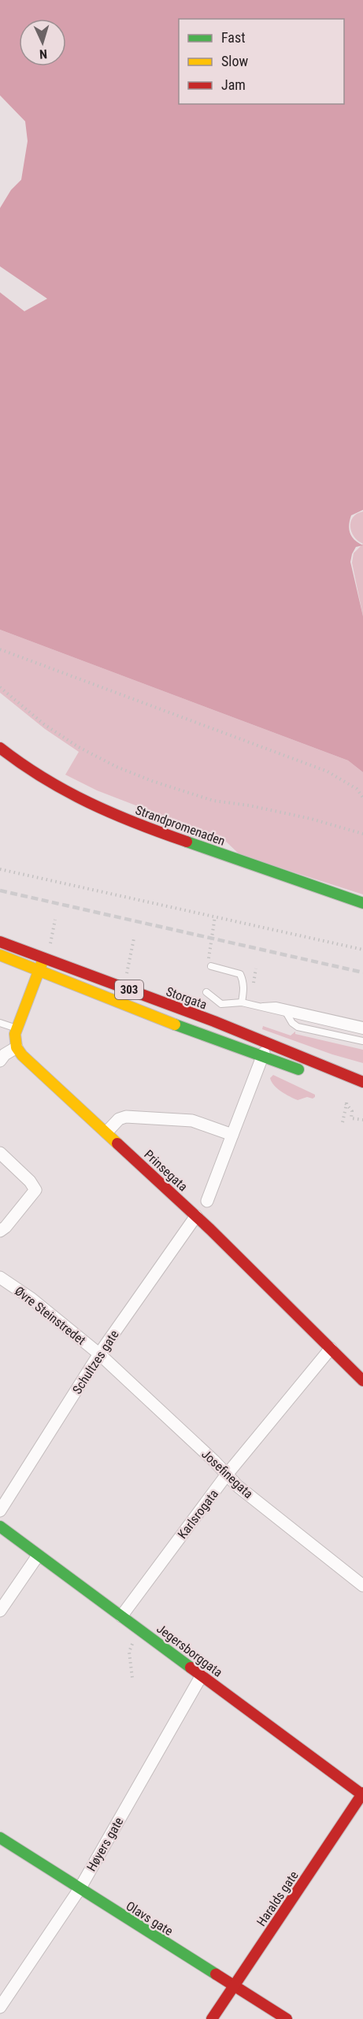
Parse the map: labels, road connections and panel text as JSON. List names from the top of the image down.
{
  "streets": {
    "main road": [
      "Strandpromenaden",
      "303",
      "Storgata",
      "Prinsegata",
      "Jegersborggata",
      "Haralds gate",
      "Olavs gate"
    ],
    "street": [
      "Øvre Steinstredet",
      "Schultzes gate",
      "Josefinegata",
      "Karlsrogata",
      "Høyers gate"
    ]
  },
  "crossings": [
    ["Prinsegata", "Schultzes gate"],
    ["Prinsegata", "Karlsrogata"],
    ["Øvre Steinstredet", "Schultzes gate"],
    ["Øvre Steinstredet", "Josefinegata"],
    ["Schultzes gate", "Josefinegata"],
    ["Josefinegata", "Karlsrogata"],
    ["Karlsrogata", "Jegersborggata"],
    ["Jegersborggata", "Høyers gate"],
    ["Jegersborggata", "Haralds gate"],
    ["Høyers gate", "Olavs gate"],
    ["Haralds gate", "Olavs gate"]
  ],
  "legend": ["Fast", "Slow", "Jam"],
  "north": "bottom"
}
